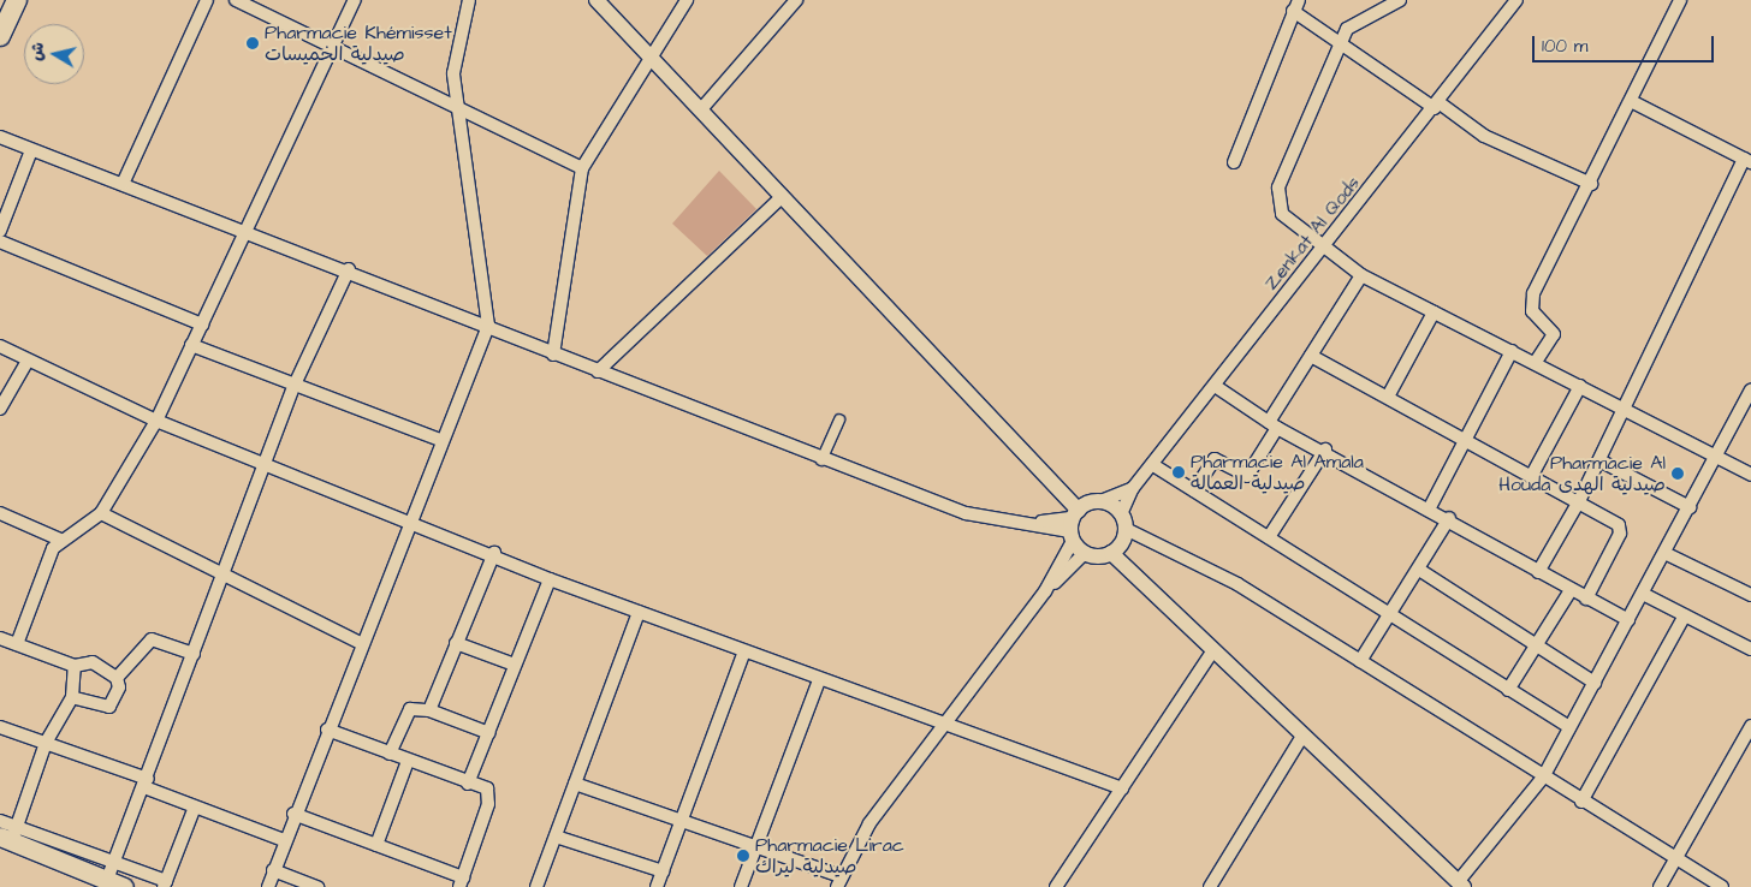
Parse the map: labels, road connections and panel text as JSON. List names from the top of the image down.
{
  "streets": {
    "street": ["Zenkat Al Qods"]
  },
  "places": [
    "Pharmacie Khémisset صيدلية الخميسات",
    "Pharmacie Al Amala صيدلية العمالة",
    "Pharmacie Al Houda صيدلية الهدى",
    "Pharmacie Lirac صيدلية ليراك"
  ],
  "scale_bar": "100 m",
  "north": "left"
}
